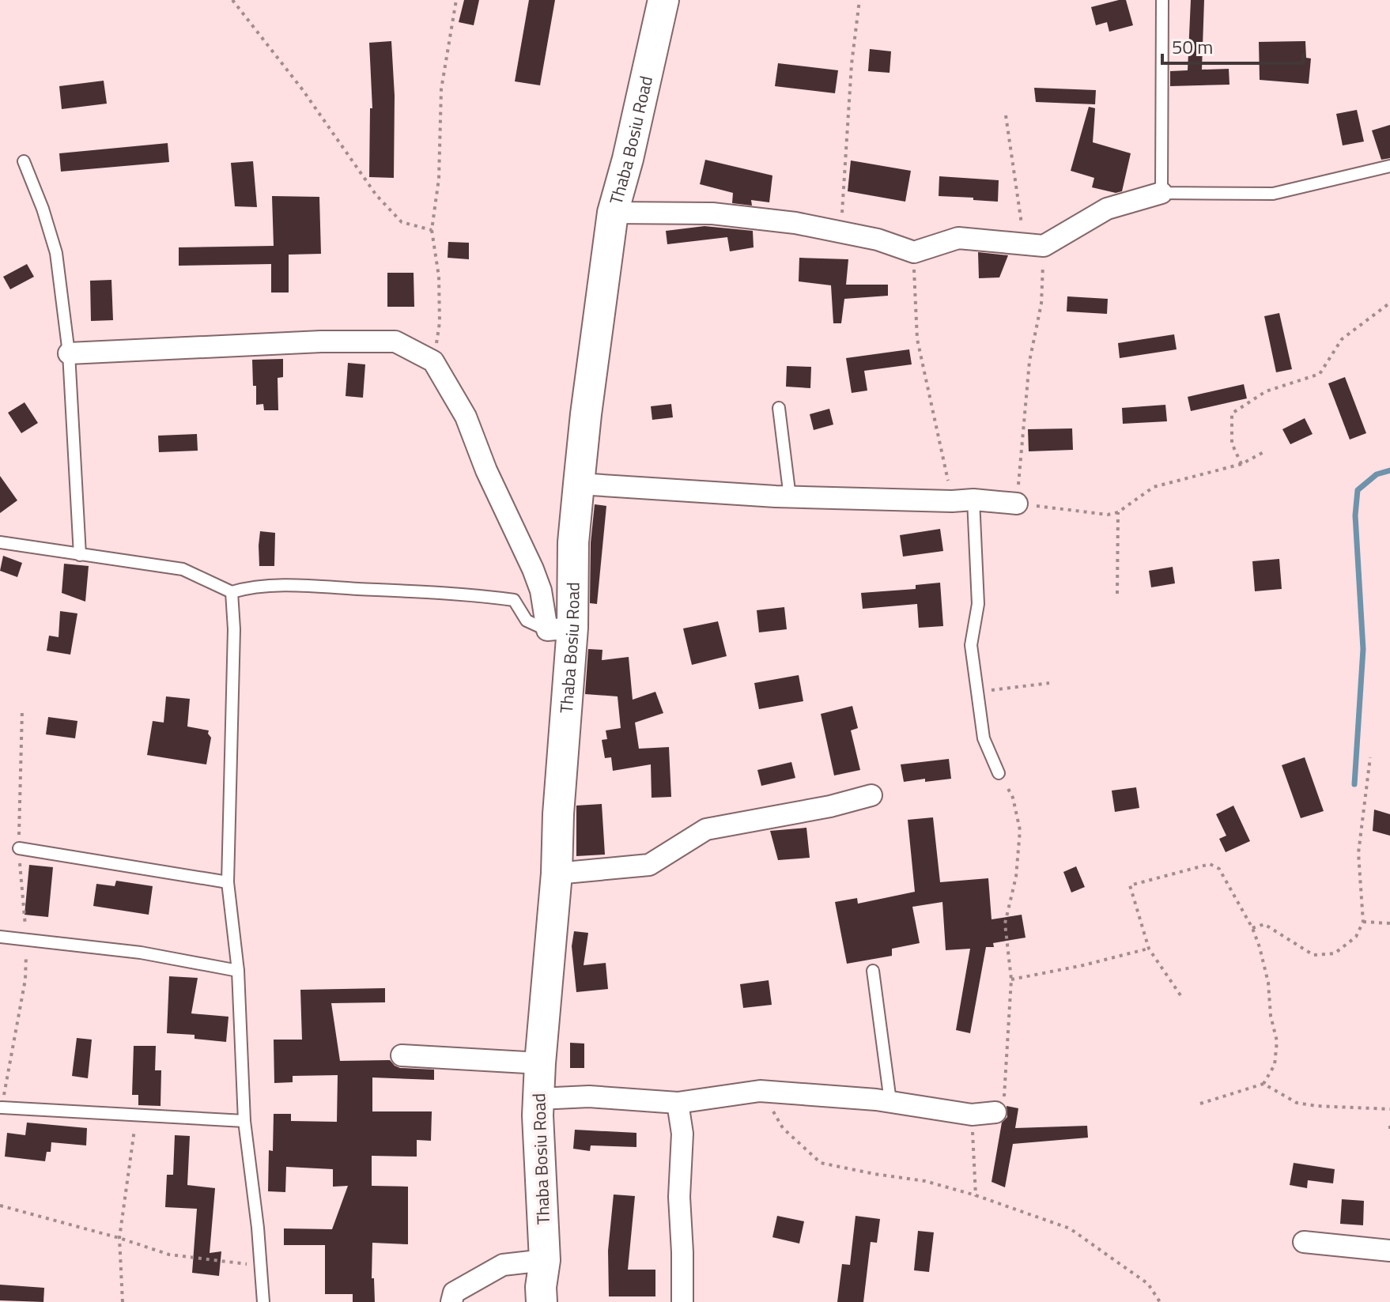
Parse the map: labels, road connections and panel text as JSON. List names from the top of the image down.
{
  "streets": {
    "street": ["Thaba Bosiu Road"]
  },
  "scale_bar": "50 m"
}
